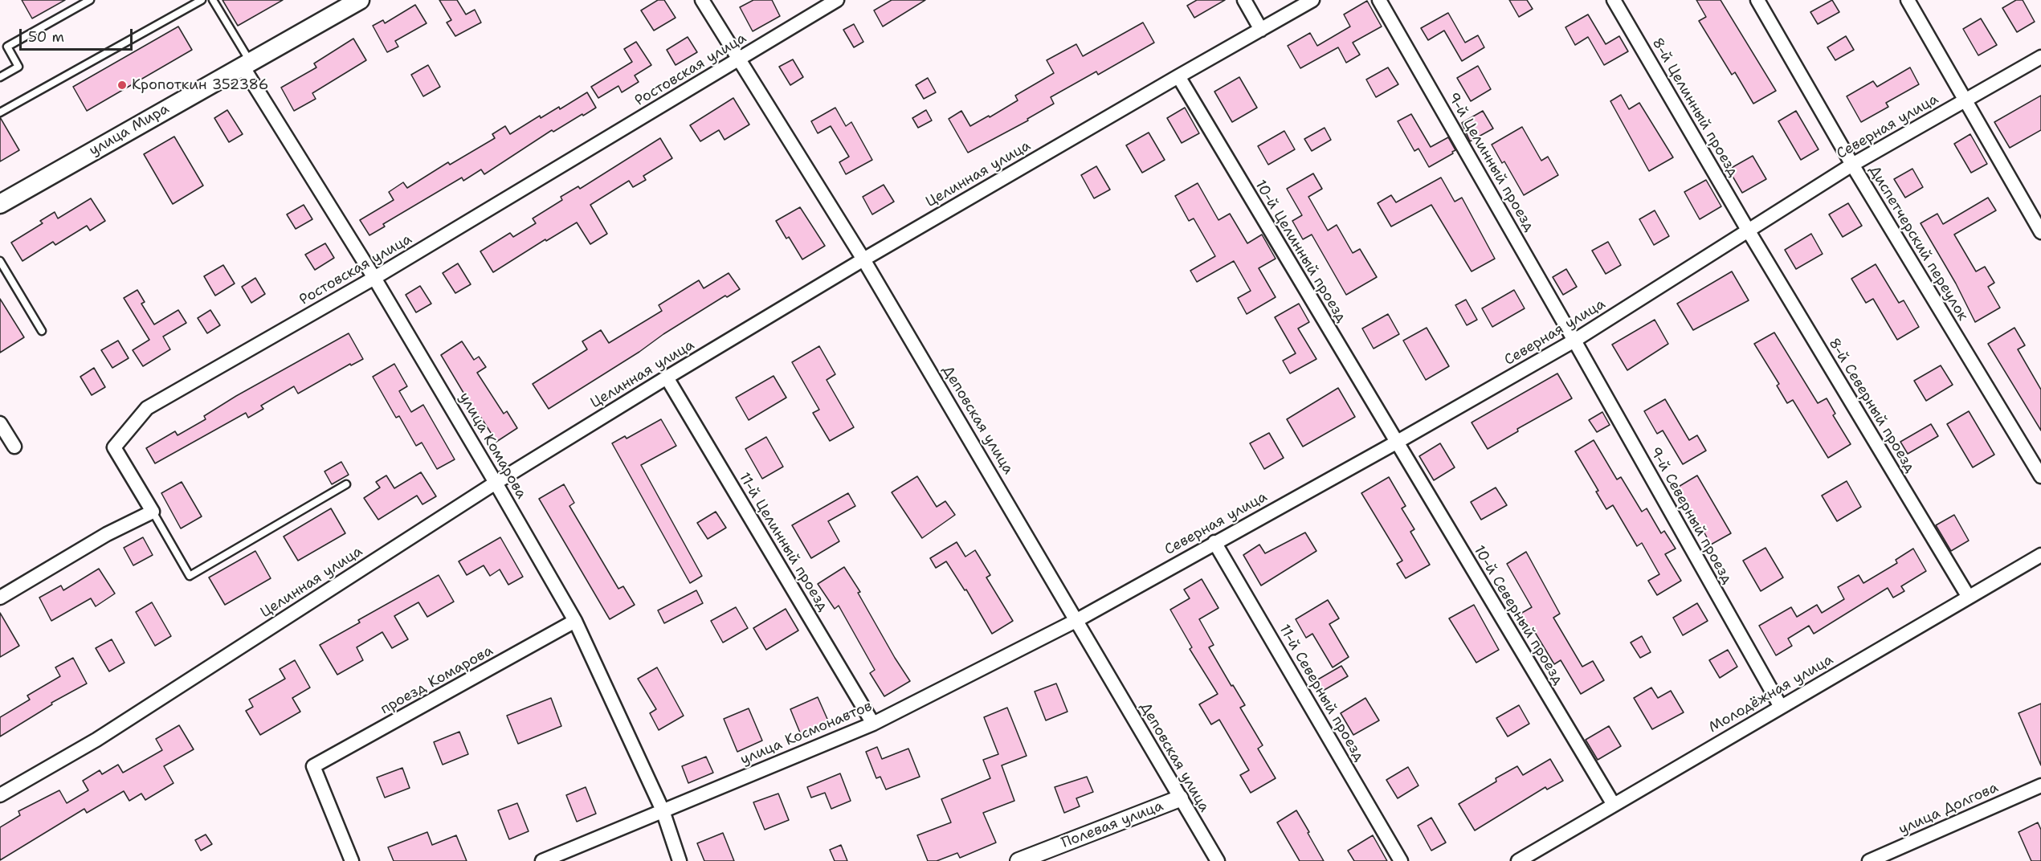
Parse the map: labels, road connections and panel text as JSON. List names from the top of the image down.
{
  "streets": {
    "main road": ["улица Мира"],
    "street": [
      "Ростовская улица",
      "8-й Целинный проезд",
      "Северная улица",
      "9-й Целинный проезд",
      "Целинная улица",
      "Диспетчерский переулок",
      "10-й Целинный проезд",
      "8-й Северный проезд",
      "Деповская улица",
      "улица Комарова",
      "9-й Северный проезд",
      "11-й Целинный проезд",
      "10-й Северный проезд",
      "проезд Комарова",
      "11-й Северный проезд",
      "Молодёжная улица",
      "улица Космонавтов",
      "улица Долгова",
      "Полевая улица"
    ]
  },
  "crossings": [
    ["Ростовская улица", "Деповская улица"],
    ["Ростовская улица", "улица Комарова"],
    ["8-й Целинный проезд", "Северная улица"],
    ["8-й Целинный проезд", "8-й Северный проезд"],
    ["Северная улица", "9-й Целинный проезд"],
    ["Северная улица", "Диспетчерский переулок"],
    ["Северная улица", "10-й Целинный проезд"],
    ["Северная улица", "8-й Северный проезд"],
    ["Северная улица", "Деповская улица"],
    ["Северная улица", "9-й Северный проезд"],
    ["Северная улица", "10-й Северный проезд"],
    ["Северная улица", "11-й Северный проезд"],
    ["Северная улица", "улица Космонавтов"],
    ["улица Мира", "улица Комарова"],
    ["9-й Целинный проезд", "9-й Северный проезд"],
    ["Целинная улица", "10-й Целинный проезд"],
    ["Целинная улица", "Деповская улица"],
    ["Целинная улица", "улица Комарова"],
    ["Целинная улица", "11-й Целинный проезд"],
    ["10-й Целинный проезд", "10-й Северный проезд"],
    ["8-й Северный проезд", "Молодёжная улица"],
    ["Деповская улица", "улица Космонавтов"],
    ["Деповская улица", "Полевая улица"],
    ["улица Комарова", "проезд Комарова"],
    ["улица Комарова", "улица Космонавтов"],
    ["9-й Северный проезд", "Молодёжная улица"],
    ["11-й Целинный проезд", "улица Космонавтов"],
    ["10-й Северный проезд", "Молодёжная улица"]
  ],
  "places": ["Кропоткин 352386"],
  "scale_bar": "50 m"
}
